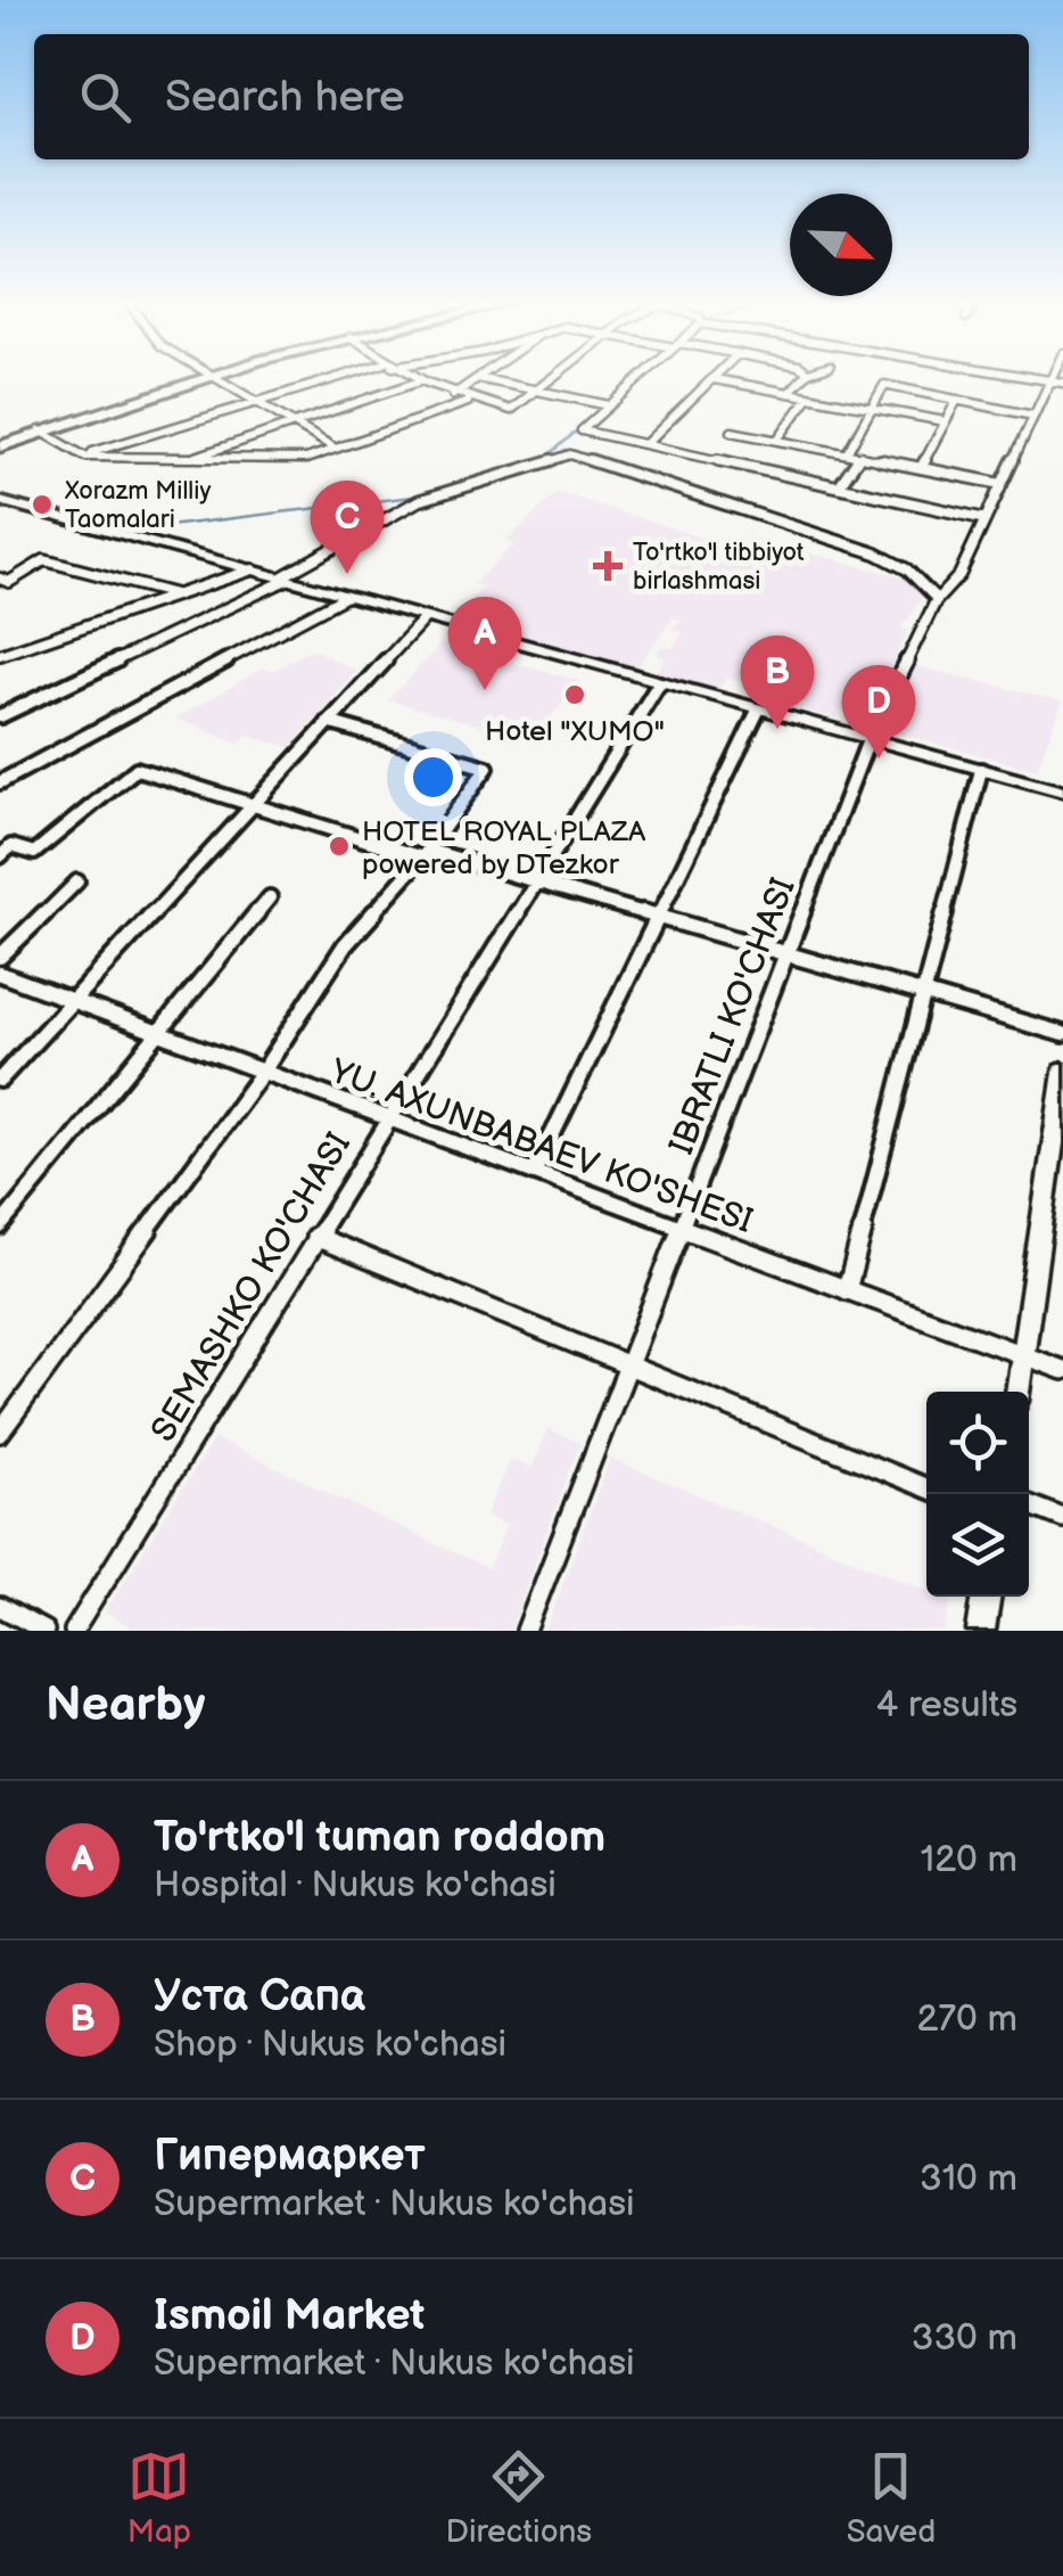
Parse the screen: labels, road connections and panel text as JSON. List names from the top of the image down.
{
  "streets": {
    "street": ["IBRATLI KO'CHASI", "YU. AXUNBABAEV KO'SHESI", "SEMASHKO KO'CHASI"]
  },
  "crossings": [
    ["IBRATLI KO'CHASI", "YU. AXUNBABAEV KO'SHESI"],
    ["YU. AXUNBABAEV KO'SHESI", "SEMASHKO KO'CHASI"]
  ],
  "places": {
    "other": ["Xorazm Milliy Taomalari", "Hotel \"XUMO\"", "HOTEL ROYAL PLAZA powered by DTezkor"],
    "health": ["To'rtko'l tibbiyot birlashmasi"]
  },
  "north": "bottom right",
  "page": {
    "search": "Search here",
    "pins": [
      "C",
      "A",
      "B",
      "D"
    ],
    "heading": ["Nearby", "4 results"],
    "list": [
      {
        "mark": "A",
        "name": "To'rtko'l tuman roddom",
        "note": "Hospital · Nukus ko'chasi",
        "value": "120 m"
      },
      {
        "mark": "B",
        "name": "Уста Сапа",
        "note": "Shop · Nukus ko'chasi",
        "value": "270 m"
      },
      {
        "mark": "C",
        "name": "Гипермаркет",
        "note": "Supermarket · Nukus ko'chasi",
        "value": "310 m"
      },
      {
        "mark": "D",
        "name": "Ismoil Market",
        "note": "Supermarket · Nukus ko'chasi",
        "value": "330 m"
      }
    ],
    "nav": ["Map", "Directions", "Saved"]
  }
}
